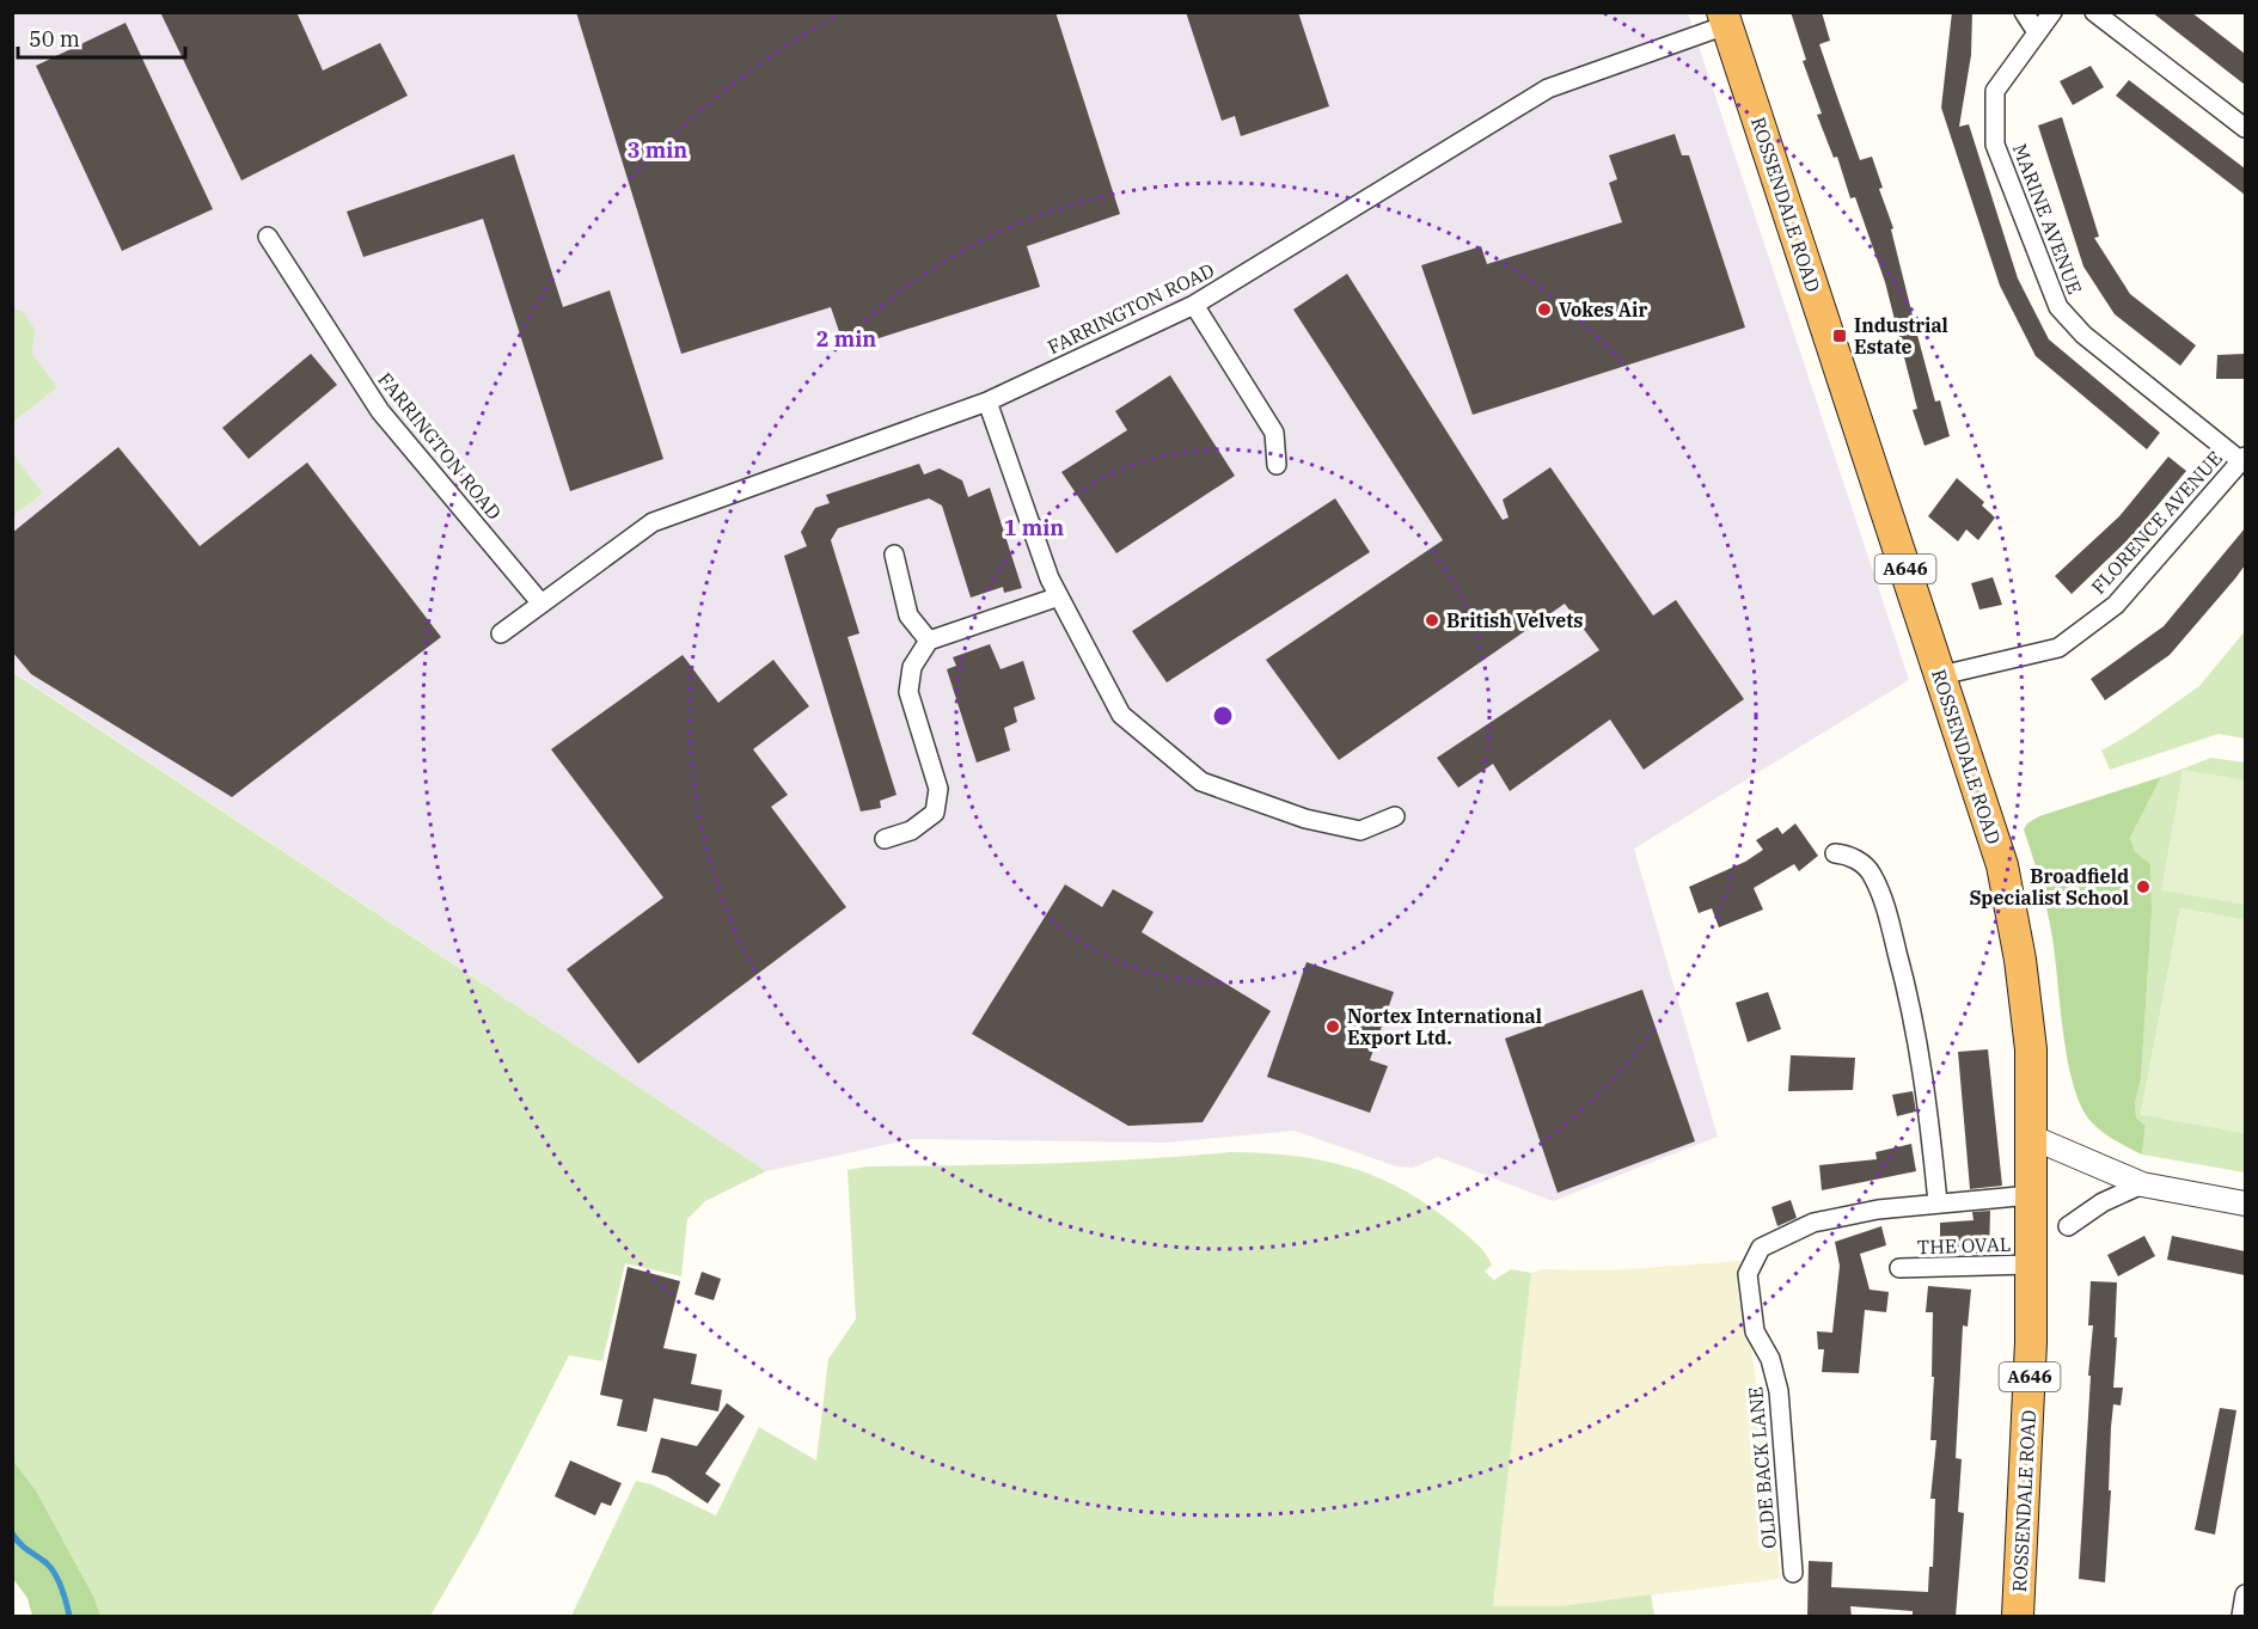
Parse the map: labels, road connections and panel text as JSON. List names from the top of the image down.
{
  "streets": {
    "highway": ["ROSSENDALE ROAD", "A646"],
    "street": [
      "MARINE AVENUE",
      "FARRINGTON ROAD",
      "FLORENCE AVENUE",
      "THE OVAL",
      "OLDE BACK LANE"
    ]
  },
  "crossings": [
    ["ROSSENDALE ROAD", "FARRINGTON ROAD"],
    ["ROSSENDALE ROAD", "FLORENCE AVENUE"],
    ["ROSSENDALE ROAD", "THE OVAL"],
    ["ROSSENDALE ROAD", "OLDE BACK LANE"],
    ["MARINE AVENUE", "FLORENCE AVENUE"]
  ],
  "places": {
    "other": [
      "Vokes Air",
      "British Velvets",
      "Broadfield Specialist School",
      "Nortex International Export Ltd."
    ],
    "transit": ["Industrial Estate"]
  },
  "scale_bar": "50 m",
  "rings": ["3 min", "2 min", "1 min"]
}
